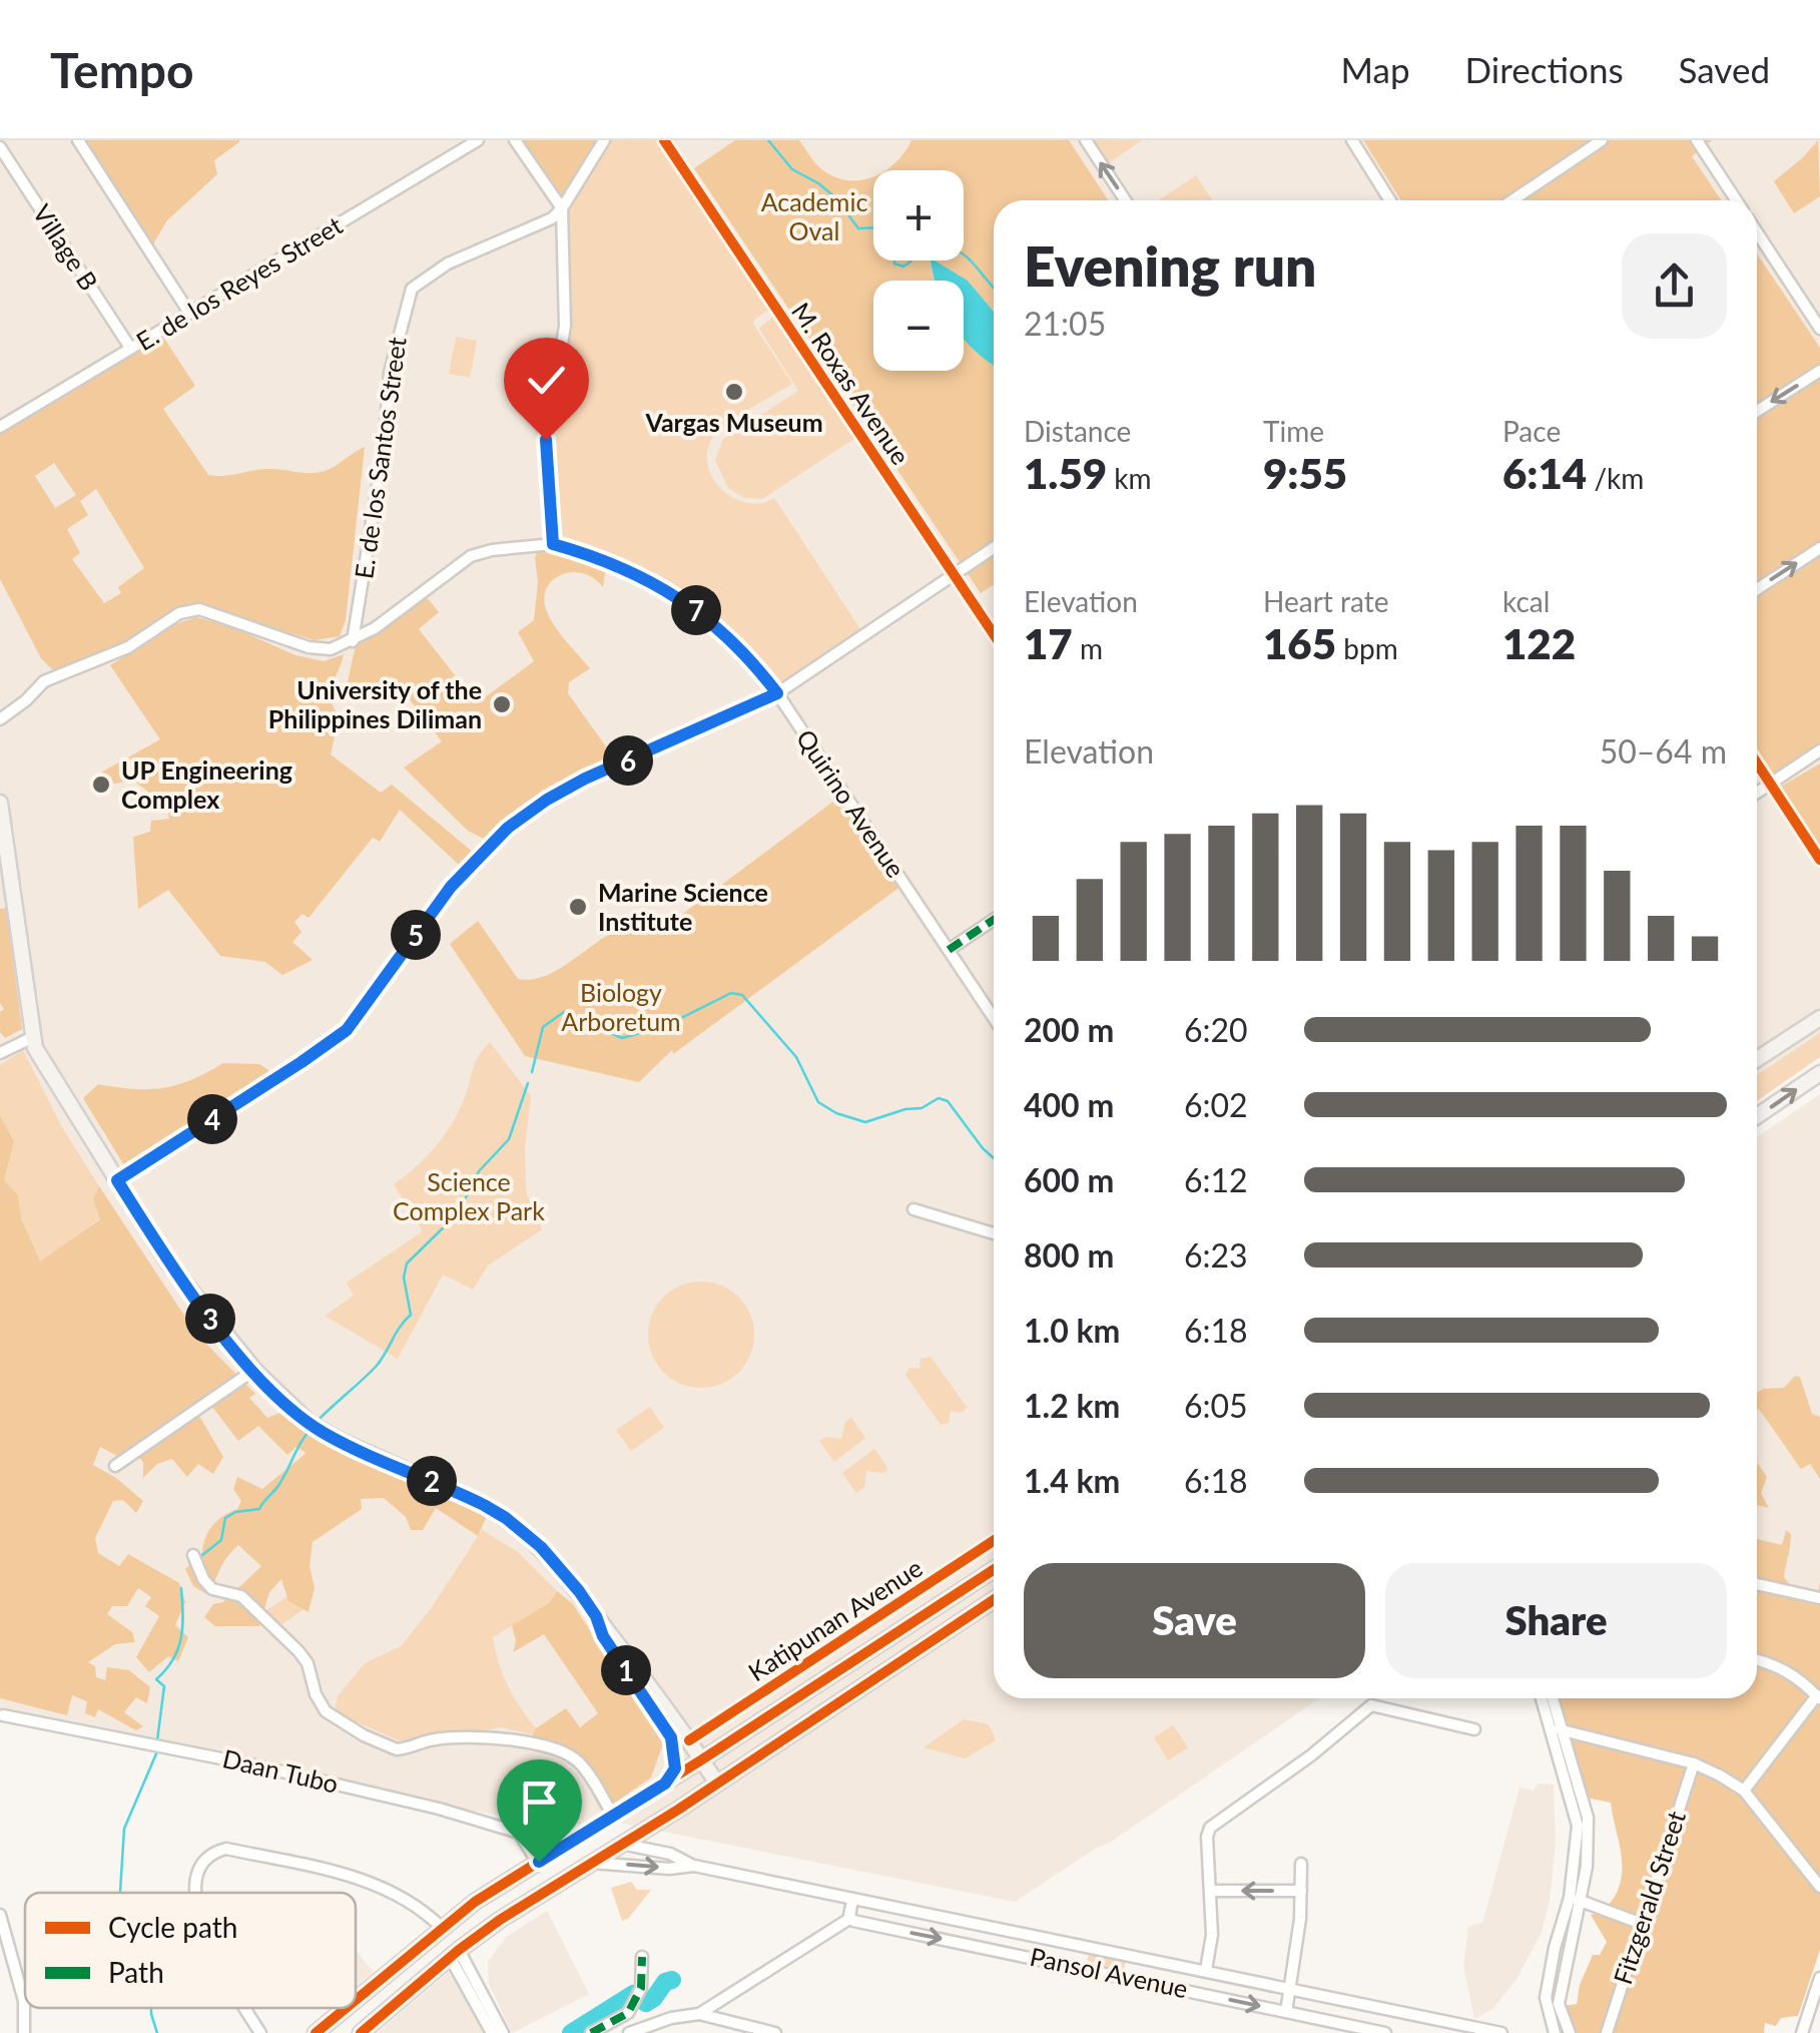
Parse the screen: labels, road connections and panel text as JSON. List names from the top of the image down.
{
  "streets": {
    "main road": ["Katipunan Avenue"],
    "street": [
      "Village B",
      "E. de los Reyes Street",
      "M. Roxas Avenue",
      "E. de los Santos Street",
      "Quirino Avenue",
      "Daan Tubo",
      "Fitzgerald Street",
      "Pansol Avenue"
    ]
  },
  "crossings": [
    ["Village B", "E. de los Reyes Street"],
    ["E. de los Santos Street", "Quirino Avenue"],
    ["Katipunan Avenue", "Daan Tubo"]
  ],
  "parks": ["Academic Oval", "Biology Arboretum", "Science Complex Park"],
  "places": [
    "Vargas Museum",
    "University of the Philippines Diliman",
    "UP Engineering Complex",
    "Marine Science Institute"
  ],
  "legend": ["Cycle path", "Path"],
  "page": {
    "header": "Tempo",
    "nav": ["Map", "Directions", "Saved"],
    "map_buttons": ["+", "−"],
    "heading": ["Evening run", "21:05"],
    "stats": [
      ["Distance", "1.59 km"],
      ["Time", "9:55"],
      ["Pace", "6:14 /km"],
      ["Elevation", "17 m"],
      ["Heart rate", "165 bpm"],
      ["kcal", "122"]
    ],
    "pins": [
      "7",
      "6",
      "5",
      "4",
      "3",
      "2",
      "1"
    ],
    "chart": ["Elevation", "50–64 m"],
    "list": [
      {
        "name": "200 m",
        "note": "6:20"
      },
      {
        "name": "400 m",
        "note": "6:02"
      },
      {
        "name": "600 m",
        "note": "6:12"
      },
      {
        "name": "800 m",
        "note": "6:23"
      },
      {
        "name": "1.0 km",
        "note": "6:18"
      },
      {
        "name": "1.2 km",
        "note": "6:05"
      },
      {
        "name": "1.4 km",
        "note": "6:18"
      }
    ],
    "buttons": ["Save", "Share"]
  }
}
